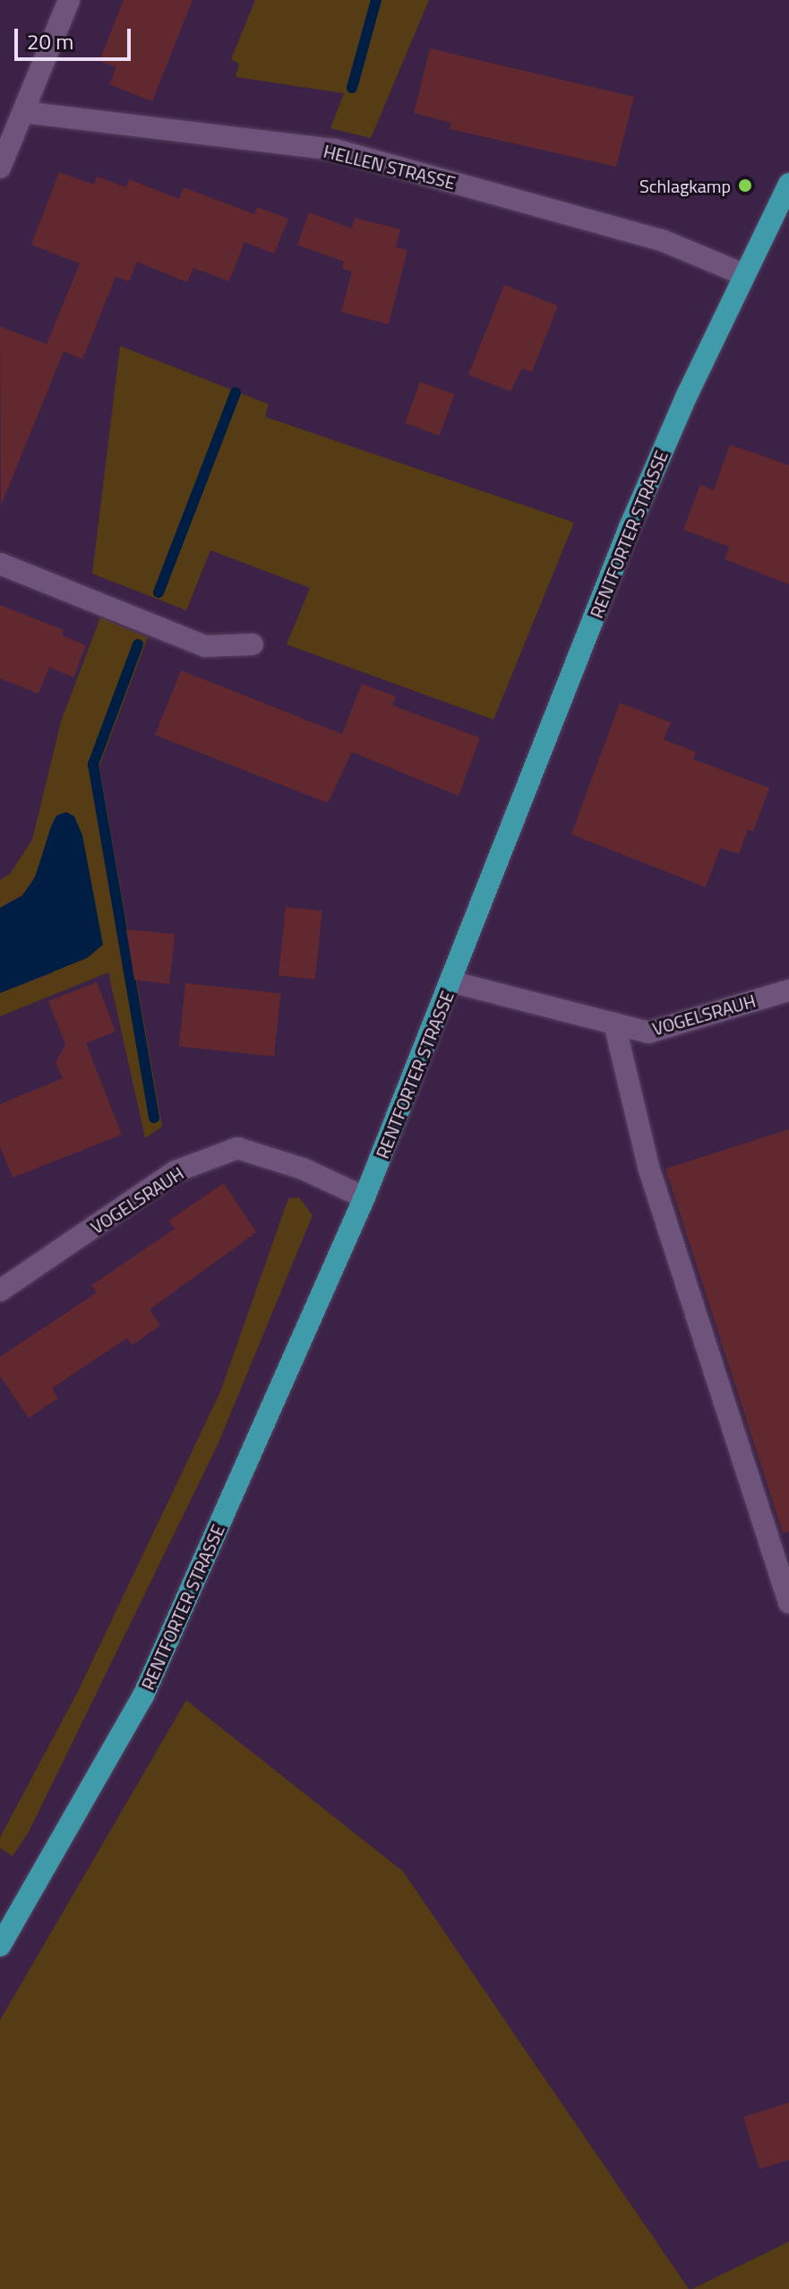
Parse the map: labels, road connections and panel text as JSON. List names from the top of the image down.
{
  "streets": {
    "main road": ["RENTFORTER STRASSE"],
    "street": ["HELLEN STRASSE", "VOGELSRAUH"]
  },
  "crossings": [
    ["HELLEN STRASSE", "RENTFORTER STRASSE"],
    ["RENTFORTER STRASSE", "VOGELSRAUH"]
  ],
  "places": ["Schlagkamp"],
  "scale_bar": "20 m"
}
